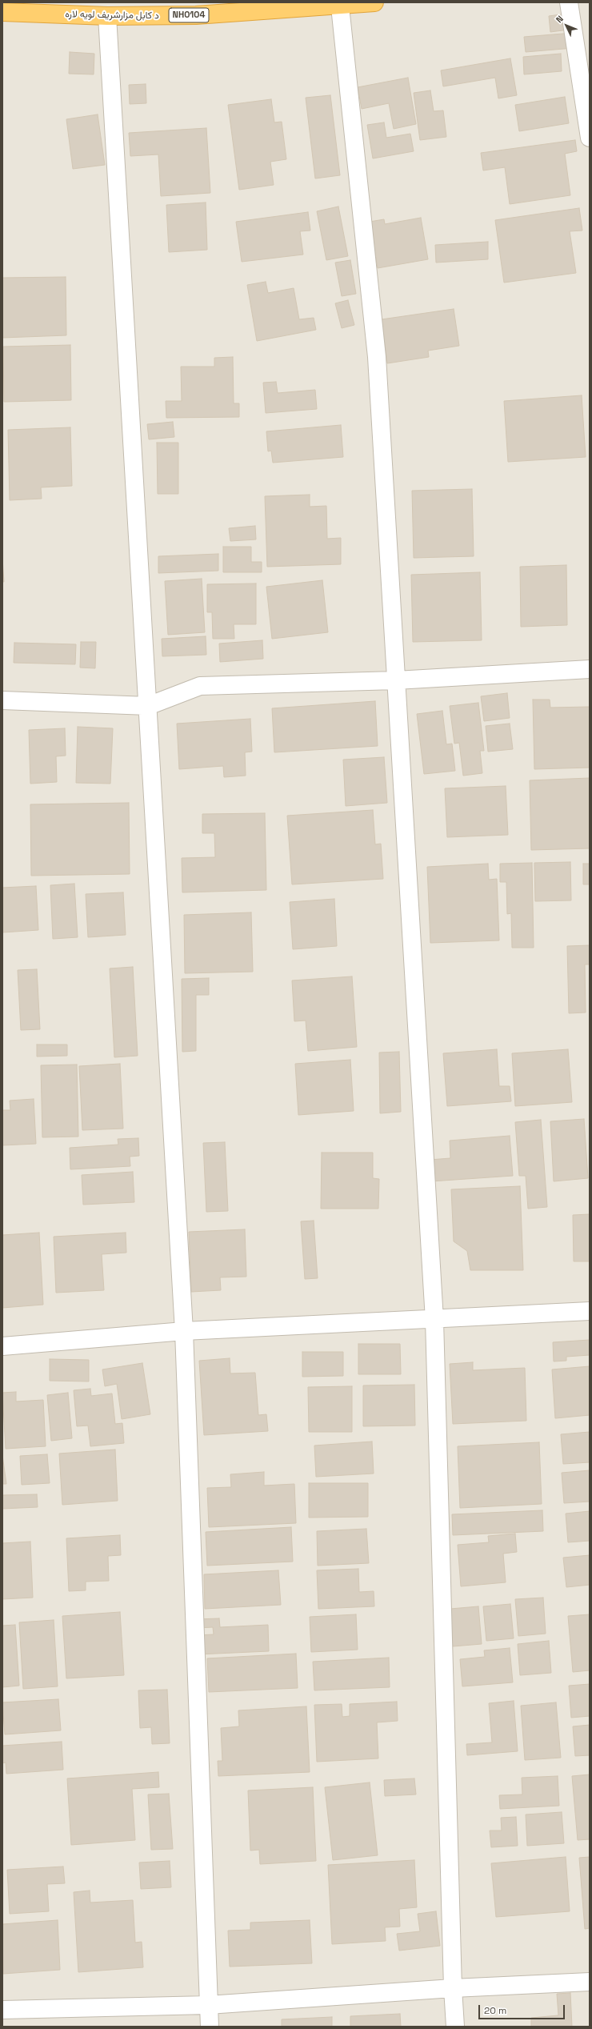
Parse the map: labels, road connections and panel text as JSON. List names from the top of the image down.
{
  "streets": {
    "highway": ["د کابل مزارشریف لویه لاره", "NH0104"]
  },
  "scale_bar": "20 m",
  "north": "top left"
}
